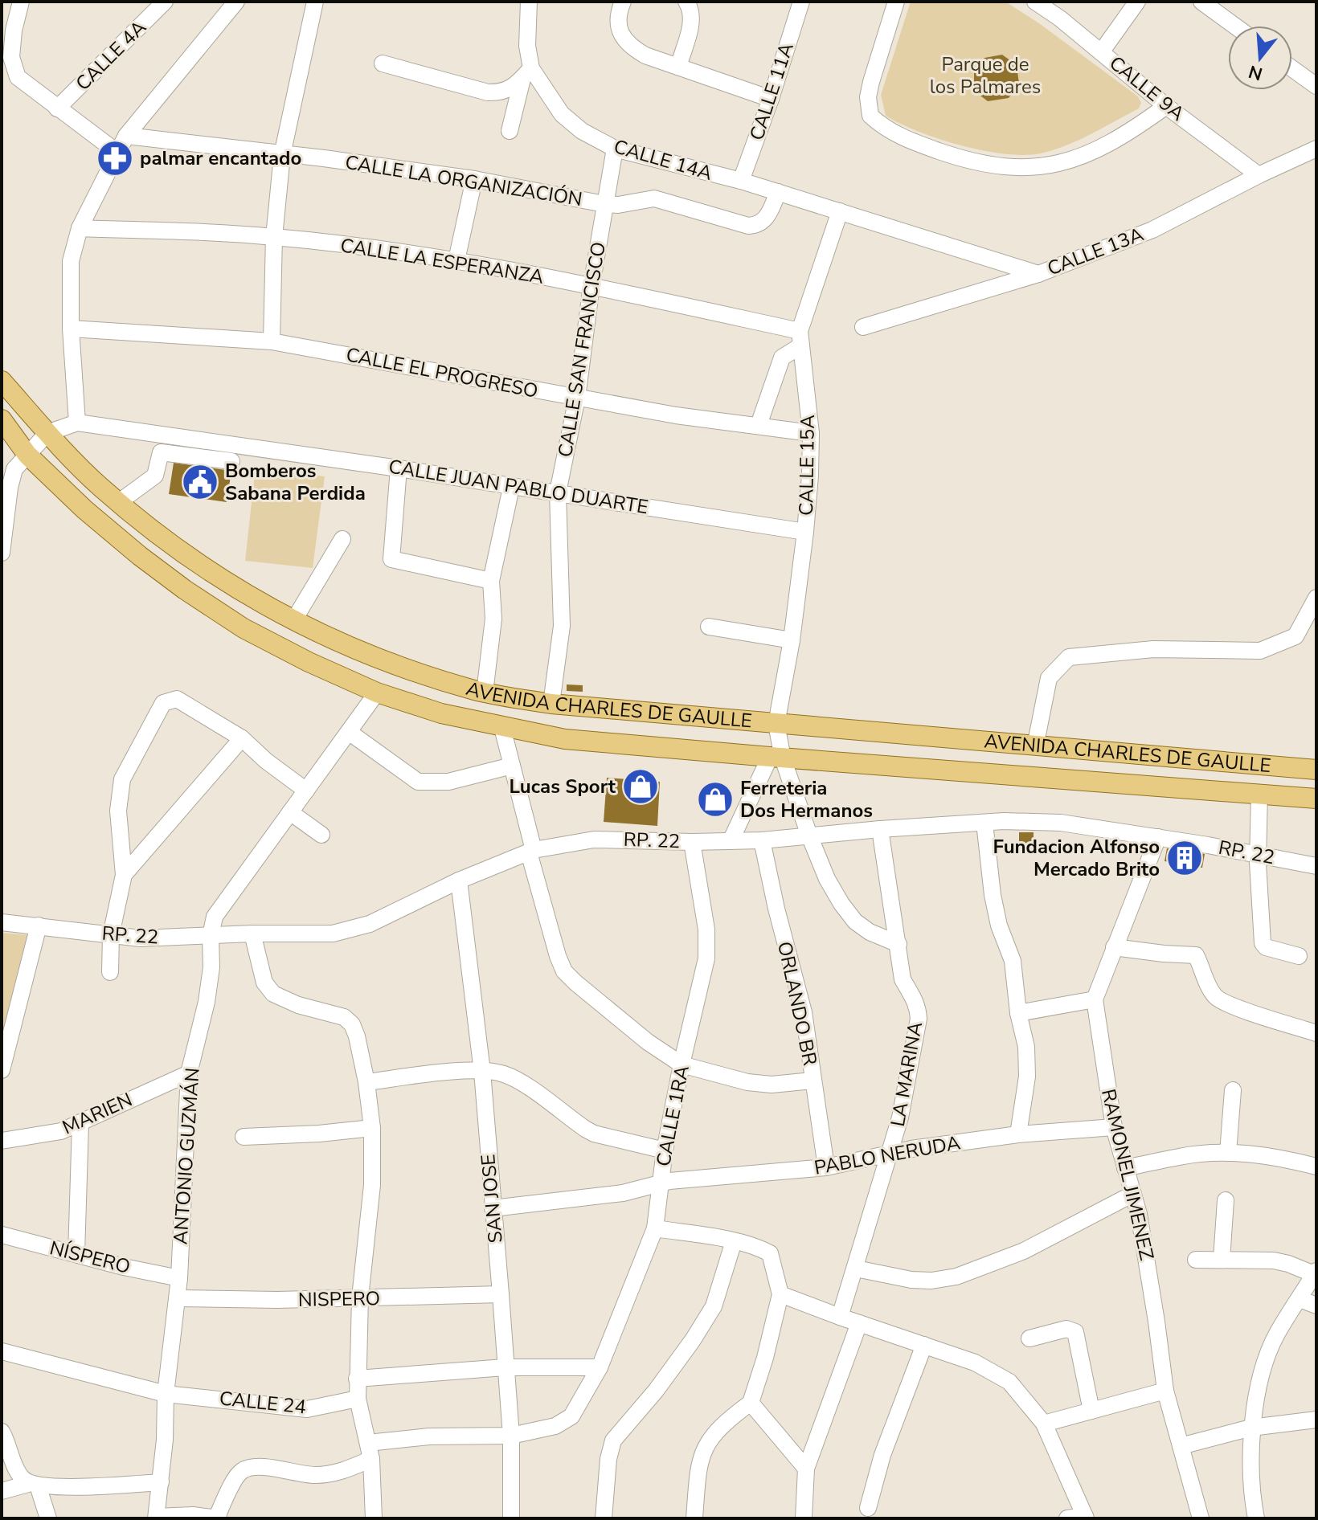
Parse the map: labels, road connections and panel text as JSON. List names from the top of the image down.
{
  "streets": {
    "main road": ["AVENIDA CHARLES DE GAULLE"],
    "street": [
      "CALLE 4A",
      "CALLE 9A",
      "CALLE 11A",
      "CALLE 14A",
      "CALLE LA ORGANIZACIÓN",
      "CALLE 13A",
      "CALLE LA ESPERANZA",
      "CALLE SAN FRANCISCO",
      "CALLE EL PROGRESO",
      "CALLE 15A",
      "CALLE JUAN PABLO DUARTE",
      "RP. 22",
      "ORLANDO BR",
      "LA MARINA",
      "MARIEN",
      "CALLE 1RA",
      "PABLO NERUDA",
      "ANTONIO GUZMÁN",
      "RAMONEL JIMENEZ",
      "SAN JOSE",
      "NÍSPERO",
      "NISPERO",
      "CALLE 24"
    ]
  },
  "crossings": [
    ["CALLE 9A", "CALLE 13A"],
    ["CALLE 11A", "CALLE 14A"],
    ["CALLE 14A", "CALLE LA ORGANIZACIÓN"],
    ["CALLE 14A", "CALLE 13A"],
    ["CALLE 14A", "CALLE SAN FRANCISCO"],
    ["CALLE 14A", "CALLE 15A"],
    ["CALLE LA ORGANIZACIÓN", "CALLE SAN FRANCISCO"],
    ["CALLE LA ESPERANZA", "CALLE SAN FRANCISCO"],
    ["CALLE LA ESPERANZA", "CALLE 15A"],
    ["CALLE SAN FRANCISCO", "CALLE EL PROGRESO"],
    ["CALLE SAN FRANCISCO", "CALLE JUAN PABLO DUARTE"],
    ["CALLE SAN FRANCISCO", "AVENIDA CHARLES DE GAULLE"],
    ["CALLE EL PROGRESO", "CALLE 15A"],
    ["CALLE 15A", "CALLE JUAN PABLO DUARTE"],
    ["CALLE 15A", "AVENIDA CHARLES DE GAULLE"],
    ["AVENIDA CHARLES DE GAULLE", "ANTONIO GUZMÁN"],
    ["RP. 22", "ORLANDO BR"],
    ["RP. 22", "LA MARINA"],
    ["RP. 22", "CALLE 1RA"],
    ["RP. 22", "ANTONIO GUZMÁN"],
    ["RP. 22", "RAMONEL JIMENEZ"],
    ["RP. 22", "SAN JOSE"],
    ["ORLANDO BR", "PABLO NERUDA"],
    ["LA MARINA", "PABLO NERUDA"],
    ["MARIEN", "ANTONIO GUZMÁN"],
    ["CALLE 1RA", "PABLO NERUDA"],
    ["CALLE 1RA", "SAN JOSE"],
    ["PABLO NERUDA", "RAMONEL JIMENEZ"],
    ["PABLO NERUDA", "SAN JOSE"],
    ["ANTONIO GUZMÁN", "NÍSPERO"],
    ["ANTONIO GUZMÁN", "NISPERO"],
    ["ANTONIO GUZMÁN", "CALLE 24"],
    ["SAN JOSE", "NISPERO"]
  ],
  "parks": ["Parque de los Palmares"],
  "places": {
    "pharmacy": ["palmar encantado"],
    "public building": ["Bomberos Sabana Perdida"],
    "shop": ["Lucas Sport", "Ferreteria Dos Hermanos"],
    "building": ["Fundacion Alfonso Mercado Brito"]
  },
  "north": "bottom"
}
